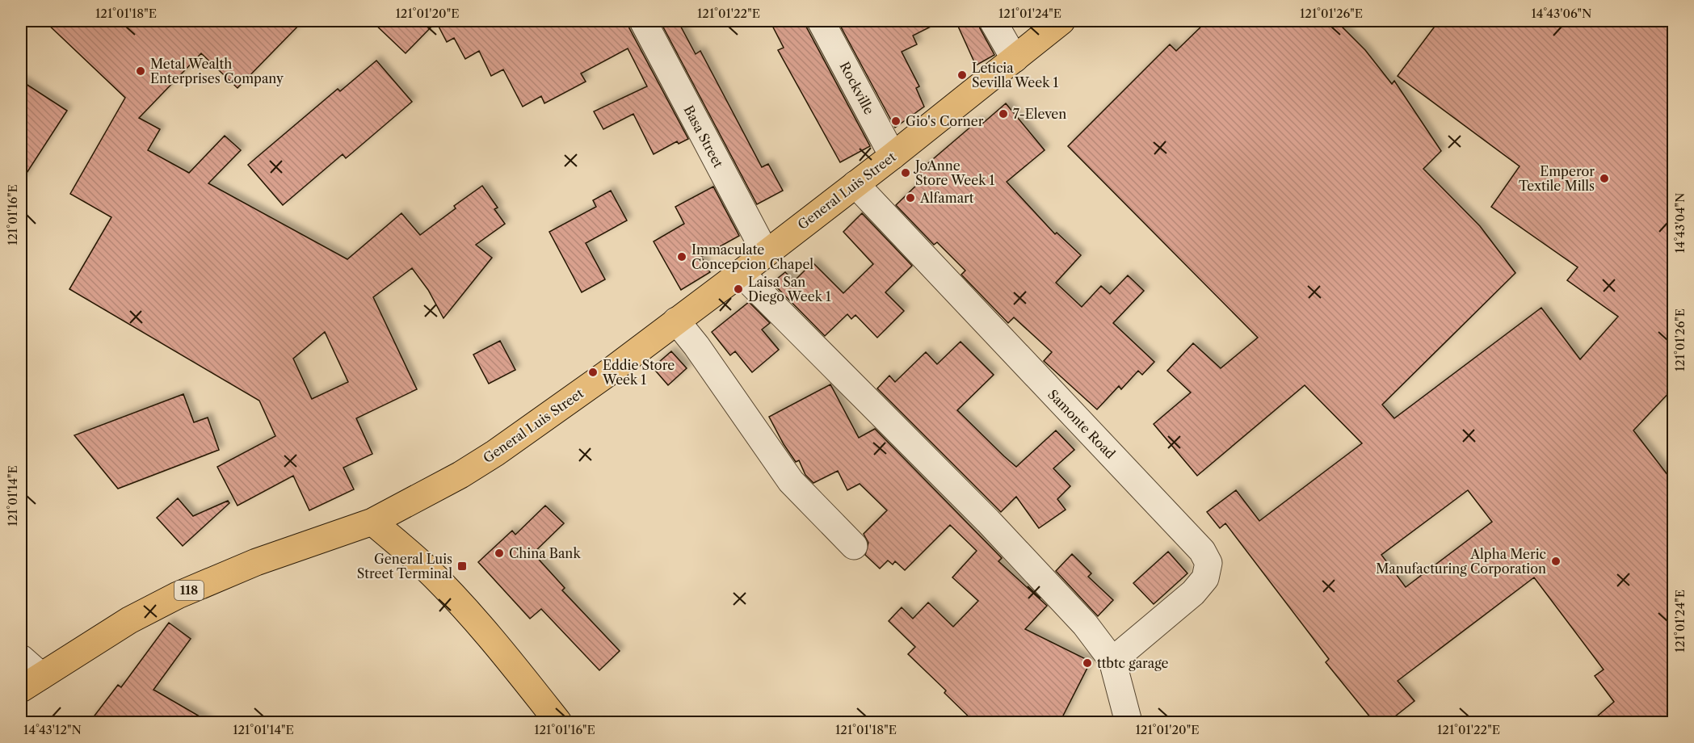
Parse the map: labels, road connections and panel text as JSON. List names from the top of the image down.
{
  "streets": {
    "main road": ["General Luis Street", "118"],
    "street": ["Rockville", "Basa Street", "Samonte Road"]
  },
  "crossings": [
    ["Rockville", "General Luis Street"],
    ["Basa Street", "General Luis Street"],
    ["General Luis Street", "Samonte Road"]
  ],
  "places": {
    "other": [
      "Metal Wealth Enterprises Company",
      "Leticia Sevilla Week 1",
      "7-Eleven",
      "Gio's Corner",
      "JoAnne Store Week 1",
      "Emperor Textile Mills",
      "Alfamart",
      "Immaculate Concepcion Chapel",
      "Laisa San Diego Week 1",
      "Eddie Store Week 1",
      "China Bank",
      "Alpha Meric Manufacturing Corporation",
      "ttbtc garage"
    ],
    "transit": ["General Luis Street Terminal"]
  },
  "coordinates": [
    "121°01'18\"E",
    "121°01'20\"E",
    "121°01'22\"E",
    "121°01'24\"E",
    "121°01'26\"E",
    "14°43'06\"N",
    "121°01'16\"E",
    "14°43'04\"N",
    "121°01'14\"E",
    "14°43'12\"N"
  ]
}
